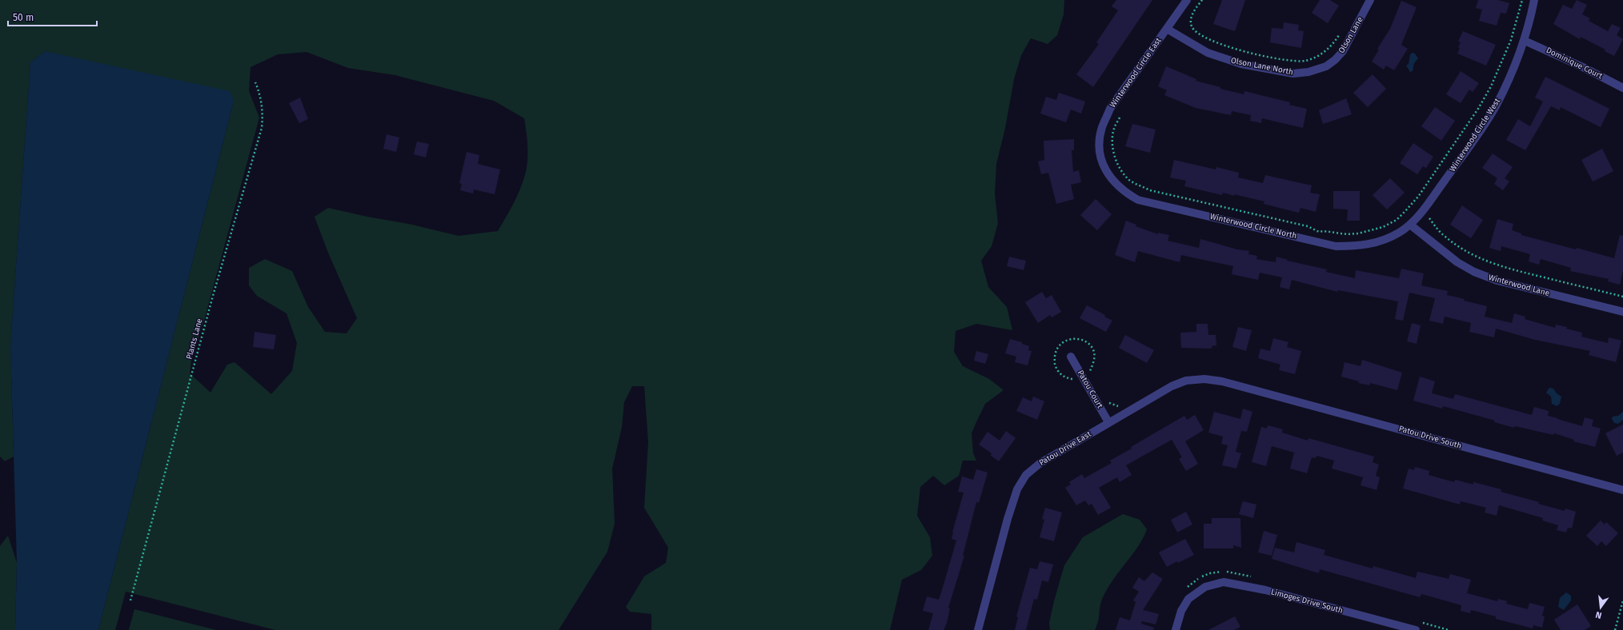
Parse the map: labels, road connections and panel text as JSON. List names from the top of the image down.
{
  "streets": {
    "street": [
      "Olson Lane",
      "Dominique Court",
      "Olson Lane North",
      "Winterwood Circle East",
      "Winterwood Circle West",
      "Winterwood Circle North",
      "Winterwood Lane",
      "Patou Court",
      "Patou Drive South",
      "Patou Drive East",
      "Limoges Drive South"
    ],
    "path": ["Plants Lane"]
  },
  "crossings": [
    ["Olson Lane", "Olson Lane North"],
    ["Dominique Court", "Winterwood Circle West"],
    ["Olson Lane North", "Winterwood Circle East"],
    ["Winterwood Circle East", "Winterwood Circle North"],
    ["Winterwood Circle West", "Winterwood Circle North"],
    ["Winterwood Circle West", "Winterwood Lane"],
    ["Winterwood Circle North", "Winterwood Lane"],
    ["Patou Court", "Patou Drive East"],
    ["Patou Drive South", "Patou Drive East"]
  ],
  "scale_bar": "50 m",
  "north": "bottom"
}
